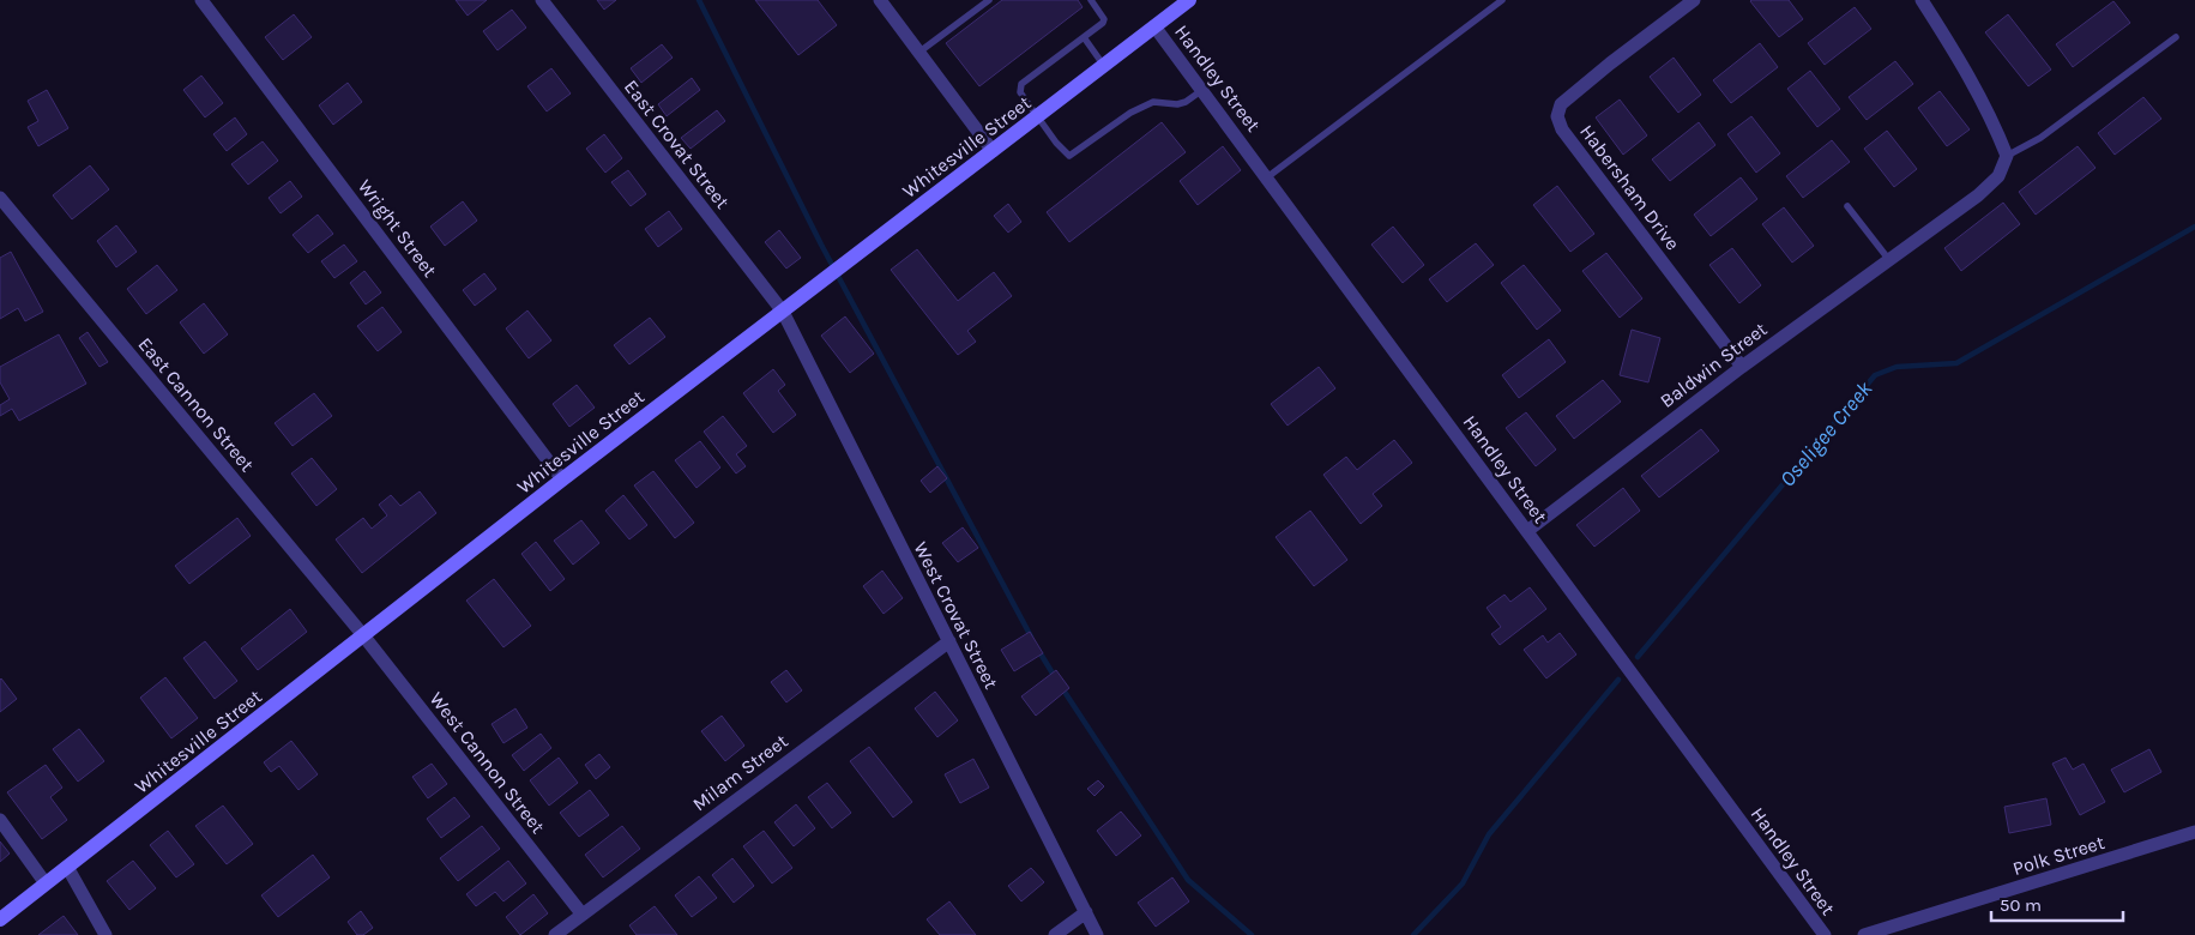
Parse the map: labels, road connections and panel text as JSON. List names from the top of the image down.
{
  "streets": {
    "main road": ["Whitesville Street"],
    "street": [
      "Handley Street",
      "East Crovat Street",
      "Habersham Drive",
      "Wright Street",
      "Baldwin Street",
      "East Cannon Street",
      "West Crovat Street",
      "West Cannon Street",
      "Milam Street",
      "Polk Street"
    ]
  },
  "crossings": [
    ["Handley Street", "Whitesville Street"],
    ["Handley Street", "Baldwin Street"],
    ["East Crovat Street", "Whitesville Street"],
    ["East Crovat Street", "West Crovat Street"],
    ["Whitesville Street", "Wright Street"],
    ["Whitesville Street", "East Cannon Street"],
    ["Whitesville Street", "West Crovat Street"],
    ["Whitesville Street", "West Cannon Street"],
    ["Habersham Drive", "Baldwin Street"],
    ["East Cannon Street", "West Cannon Street"],
    ["West Crovat Street", "Milam Street"],
    ["West Cannon Street", "Milam Street"]
  ],
  "water": ["Oseligee Creek"],
  "scale_bar": "50 m"
}
